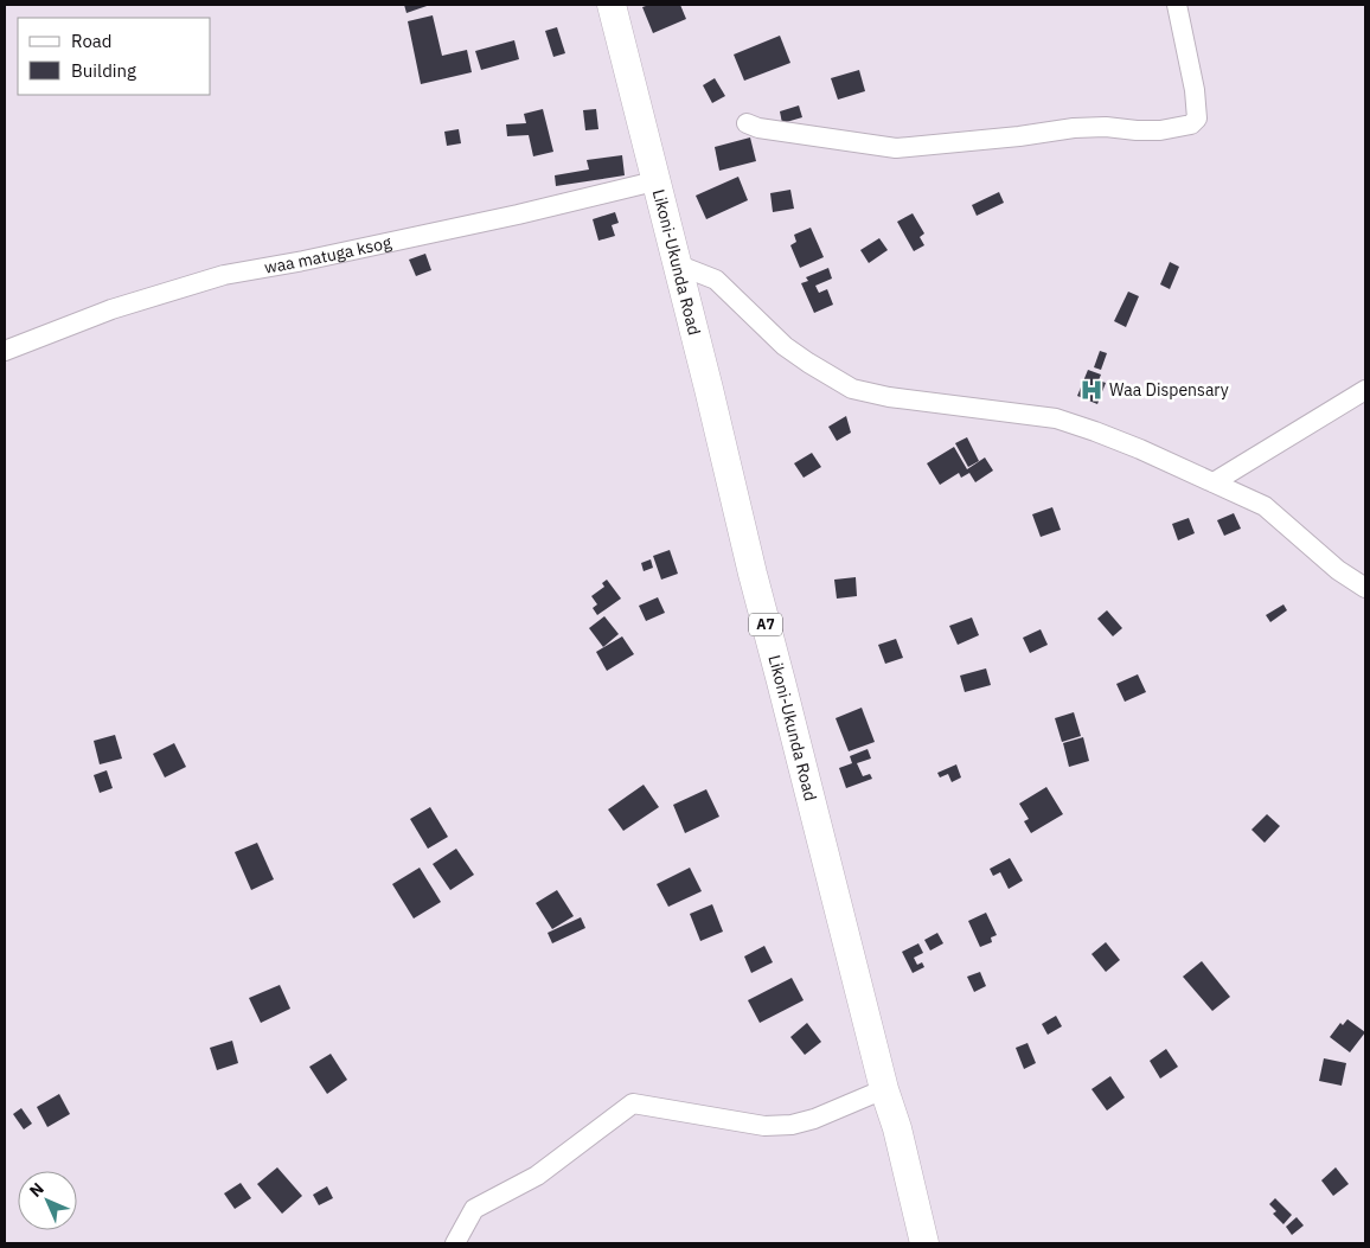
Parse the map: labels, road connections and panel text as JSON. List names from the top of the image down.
{
  "streets": {
    "highway": ["Likoni-Ukunda Road", "A7"],
    "street": ["waa matuga ksog"]
  },
  "crossings": [
    ["waa matuga ksog", "Likoni-Ukunda Road"]
  ],
  "places": {
    "hospital": ["Waa Dispensary"]
  },
  "legend": ["Road", "Building"],
  "north": "top left"
}
